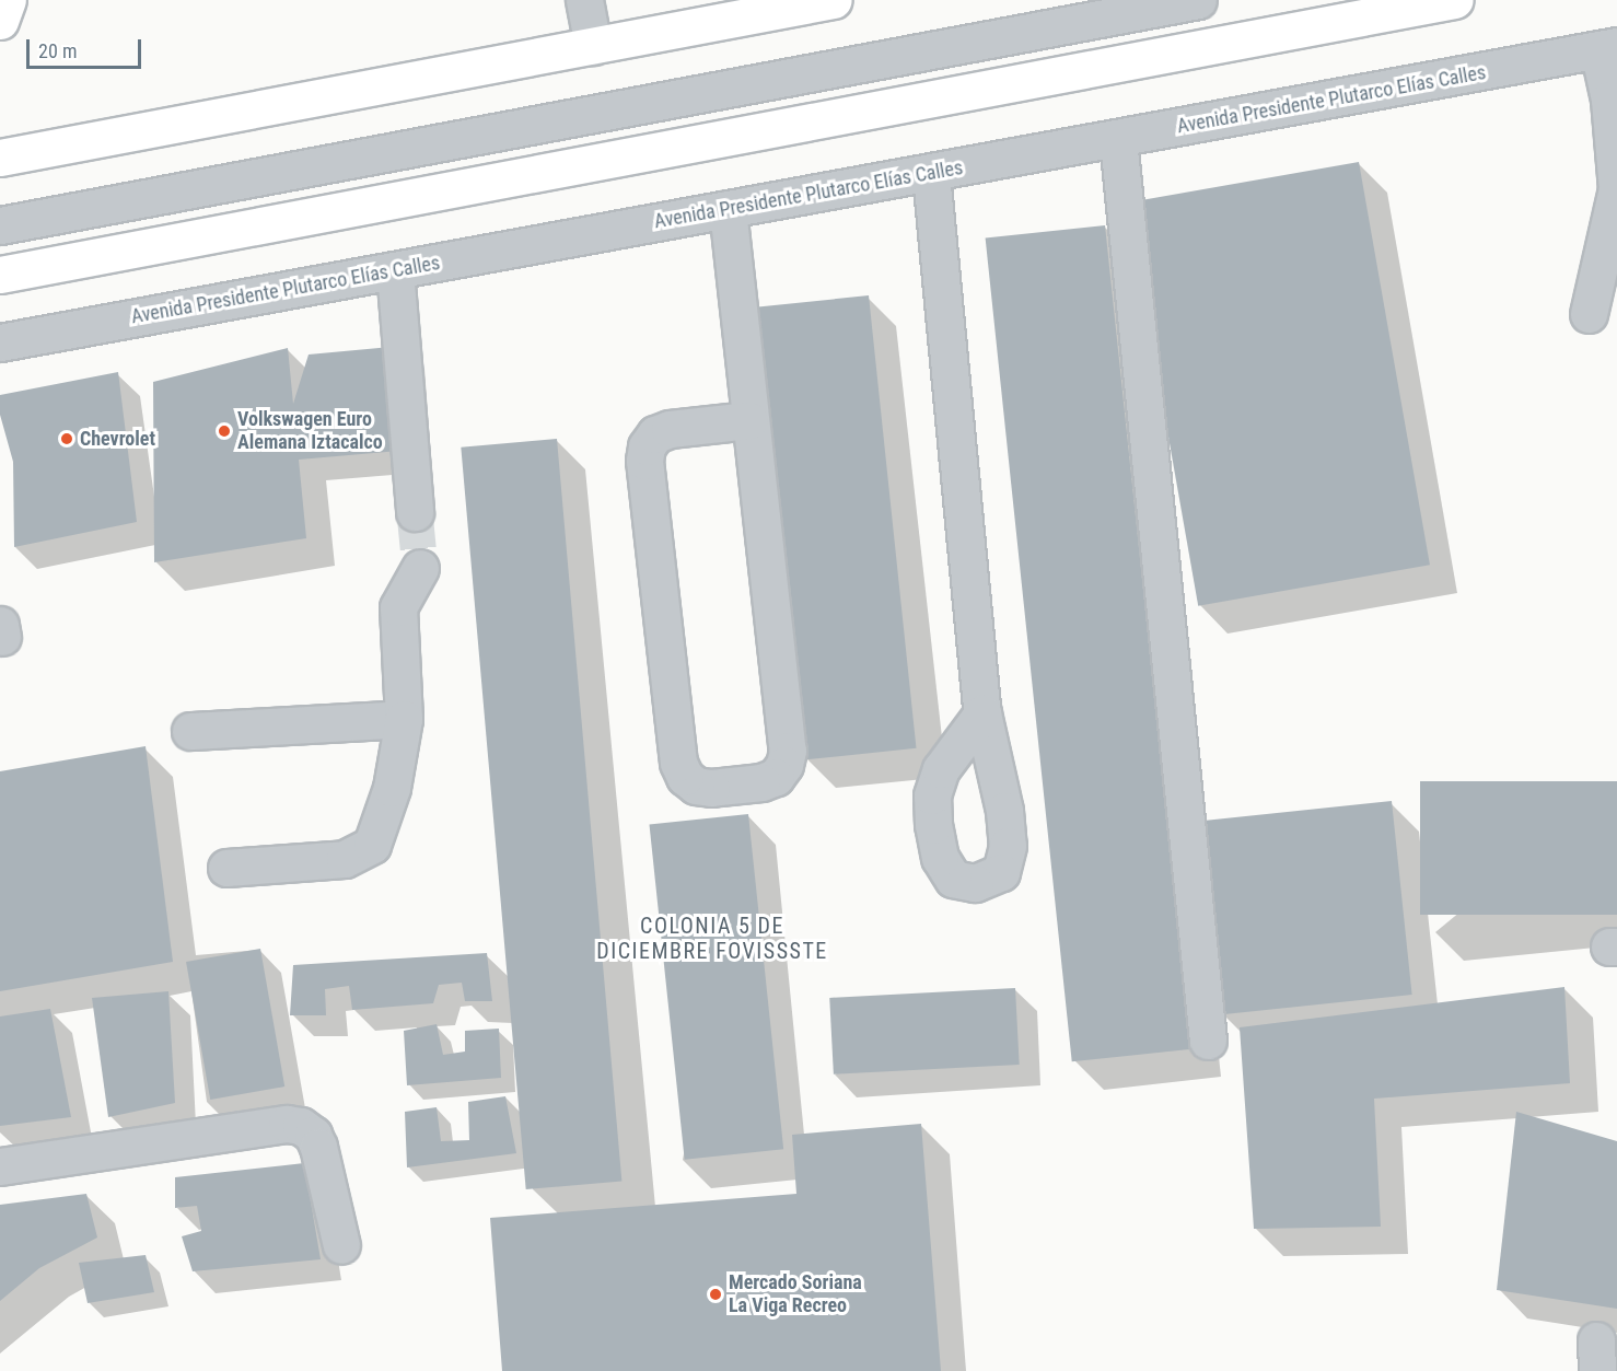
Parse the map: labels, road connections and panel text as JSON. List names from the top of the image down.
{
  "streets": {
    "street": ["Avenida Presidente Plutarco Elías Calles"]
  },
  "districts": ["COLONIA 5 DE DICIEMBRE FOVISSSTE"],
  "places": ["Volkswagen Euro Alemana Iztacalco", "Chevrolet", "Mercado Soriana La Viga Recreo"],
  "scale_bar": "20 m"
}
